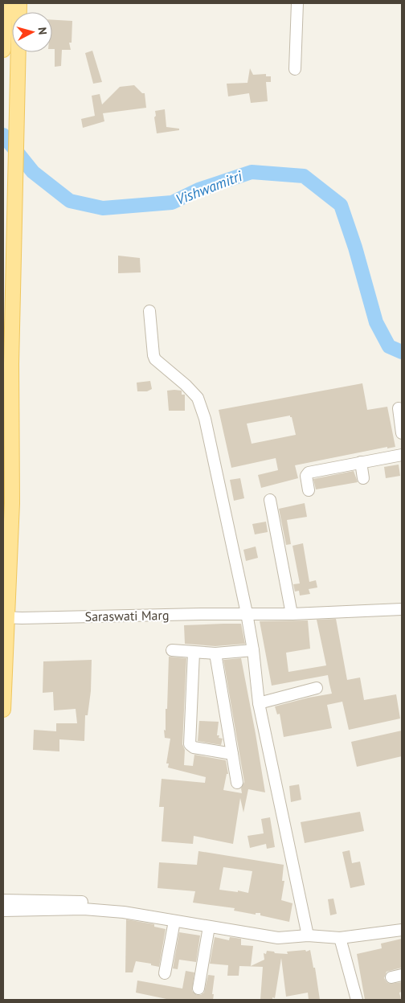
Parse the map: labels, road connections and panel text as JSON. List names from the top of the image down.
{
  "streets": {
    "street": ["Saraswati Marg"]
  },
  "water": ["Vishwamitri"],
  "north": "right"
}
